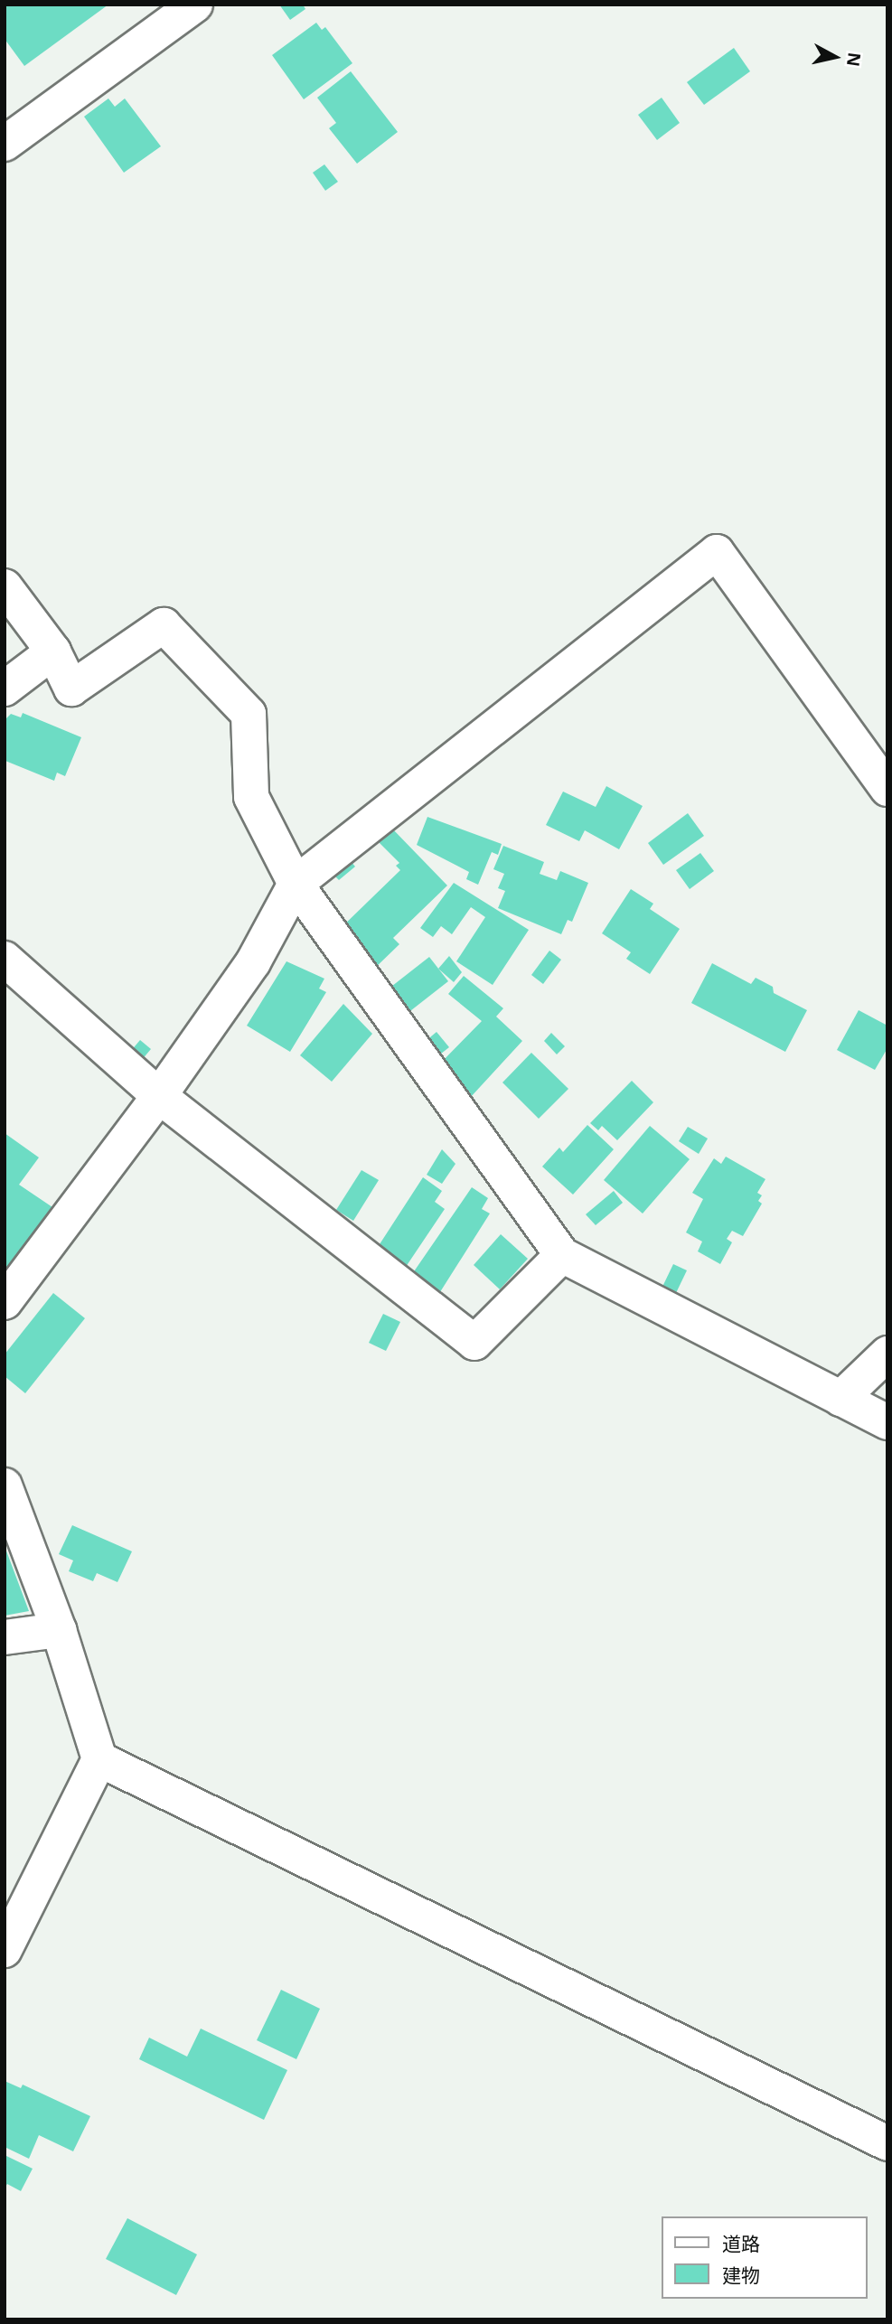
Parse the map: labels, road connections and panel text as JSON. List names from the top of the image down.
{
  "legend": ["道路", "建物"],
  "north": "right"
}
